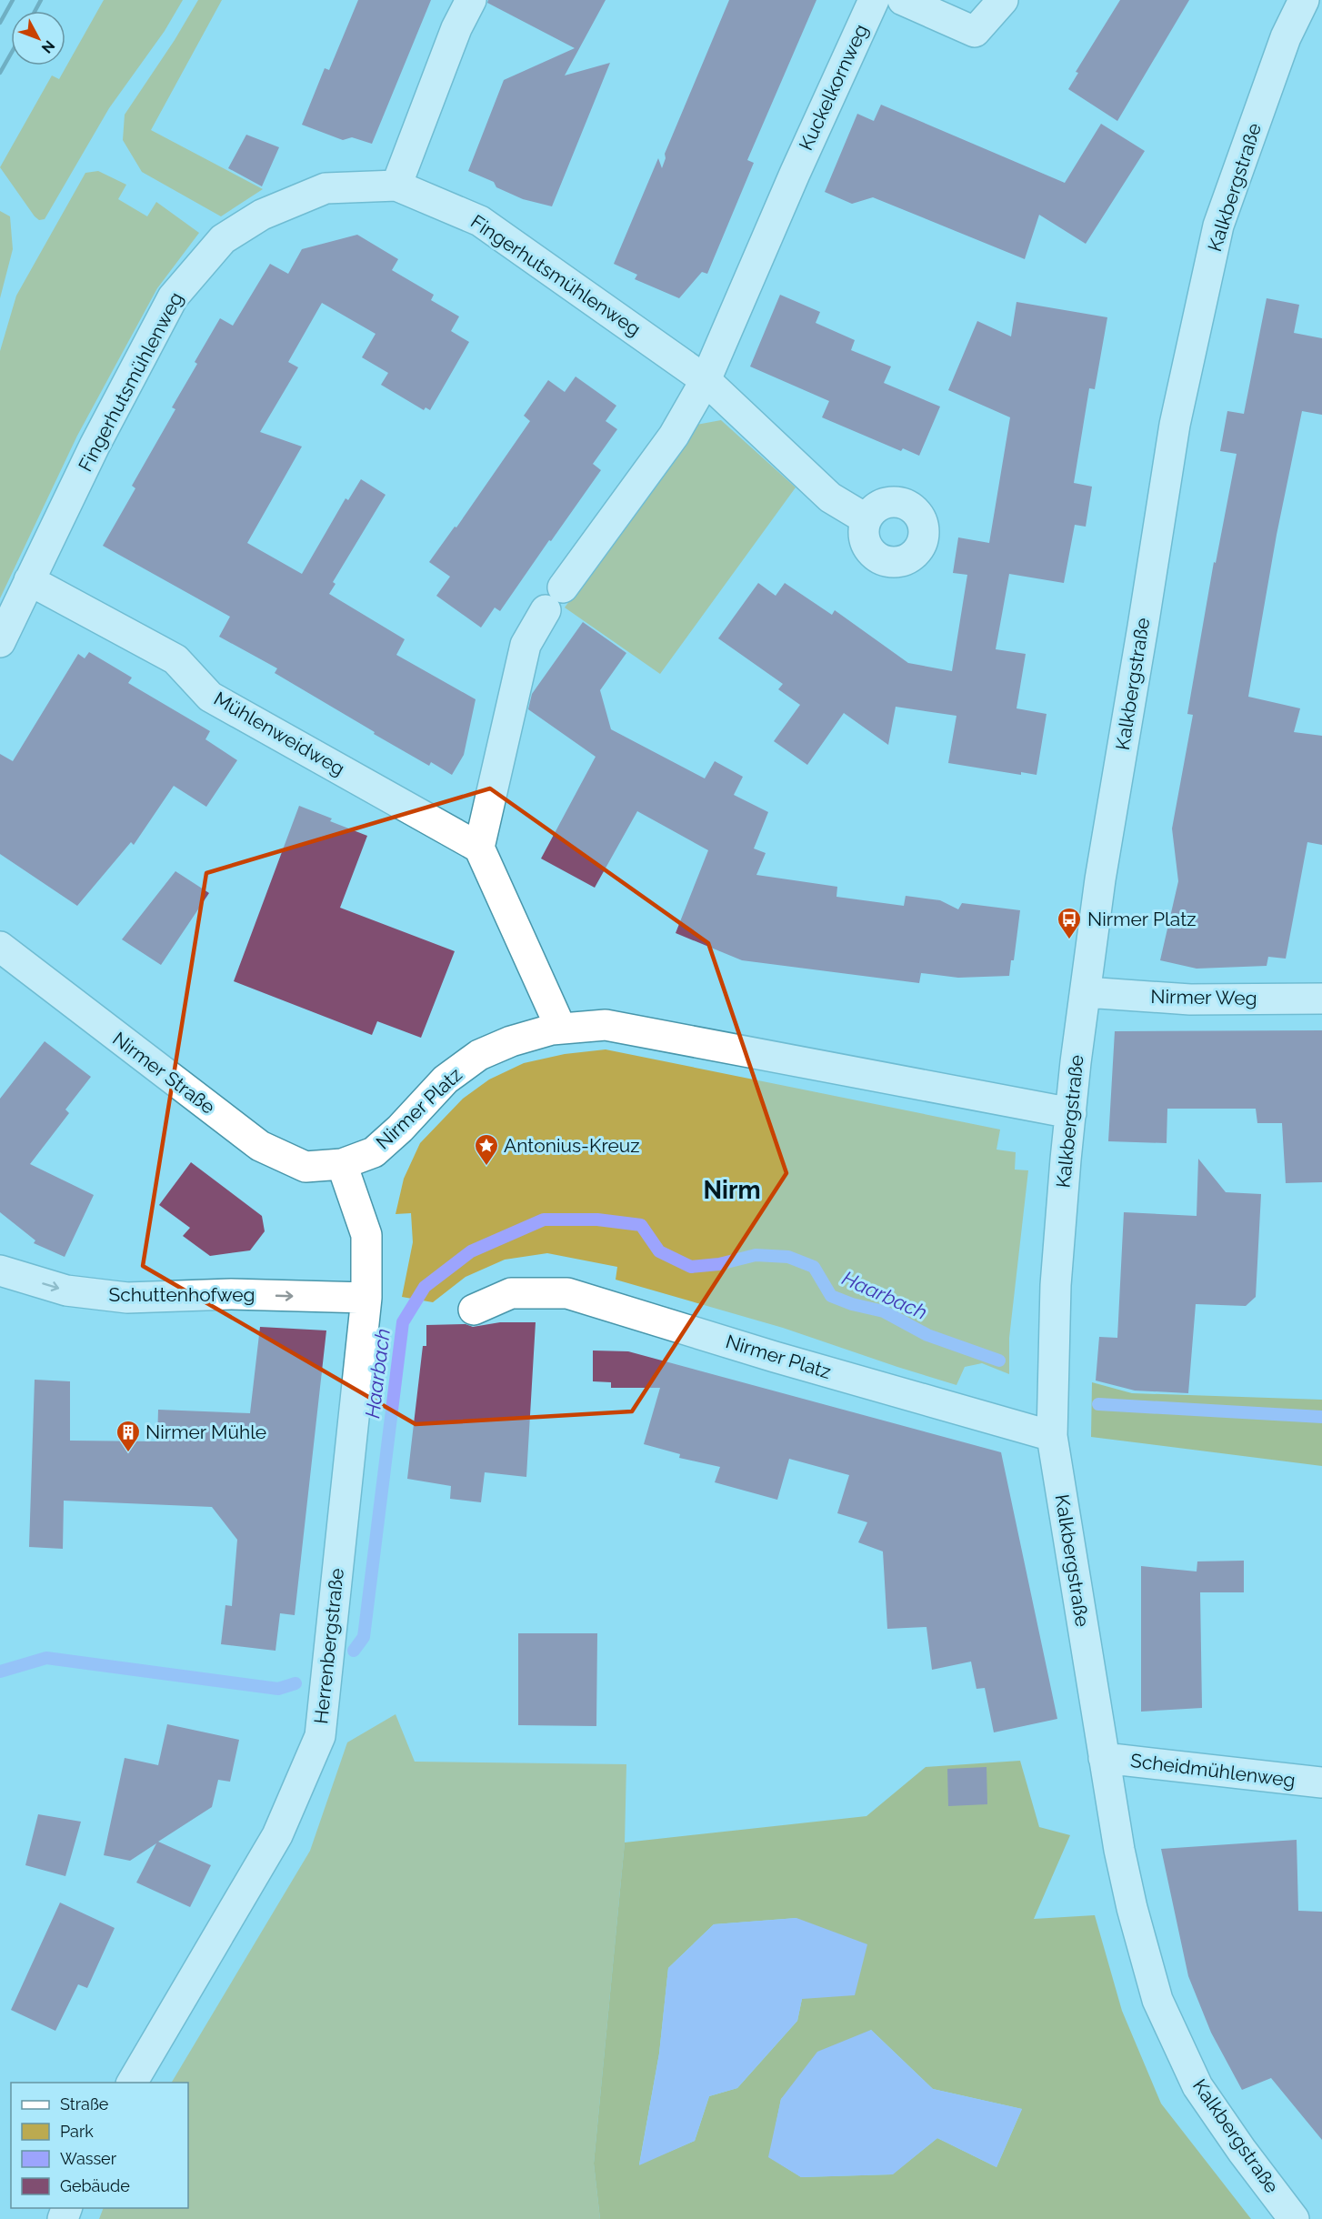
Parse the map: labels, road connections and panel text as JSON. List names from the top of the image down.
{
  "streets": {
    "street": [
      "Kuckelkornweg",
      "Kalkbergstraße",
      "Fingerhutsmühlenweg",
      "Mühlenweidweg",
      "Nirmer Weg",
      "Nirmer Straße",
      "Nirmer Platz",
      "Schuttenhofweg",
      "Herrenbergstraße",
      "Scheidmühlenweg"
    ]
  },
  "crossings": [
    ["Kuckelkornweg", "Fingerhutsmühlenweg"],
    ["Kalkbergstraße", "Nirmer Weg"],
    ["Kalkbergstraße", "Nirmer Platz"],
    ["Kalkbergstraße", "Scheidmühlenweg"],
    ["Fingerhutsmühlenweg", "Mühlenweidweg"],
    ["Nirmer Straße", "Nirmer Platz"],
    ["Nirmer Straße", "Herrenbergstraße"],
    ["Nirmer Platz", "Herrenbergstraße"],
    ["Schuttenhofweg", "Herrenbergstraße"]
  ],
  "one_way": ["Schuttenhofweg"],
  "districts": ["Nirm"],
  "water": ["Haarbach"],
  "places": {
    "bus stop": ["Nirmer Platz"],
    "place": ["Antonius-Kreuz"],
    "building": ["Nirmer Mühle"]
  },
  "legend": [
    "Straße",
    "Park",
    "Wasser",
    "Gebäude"
  ],
  "north": "bottom right"
}
